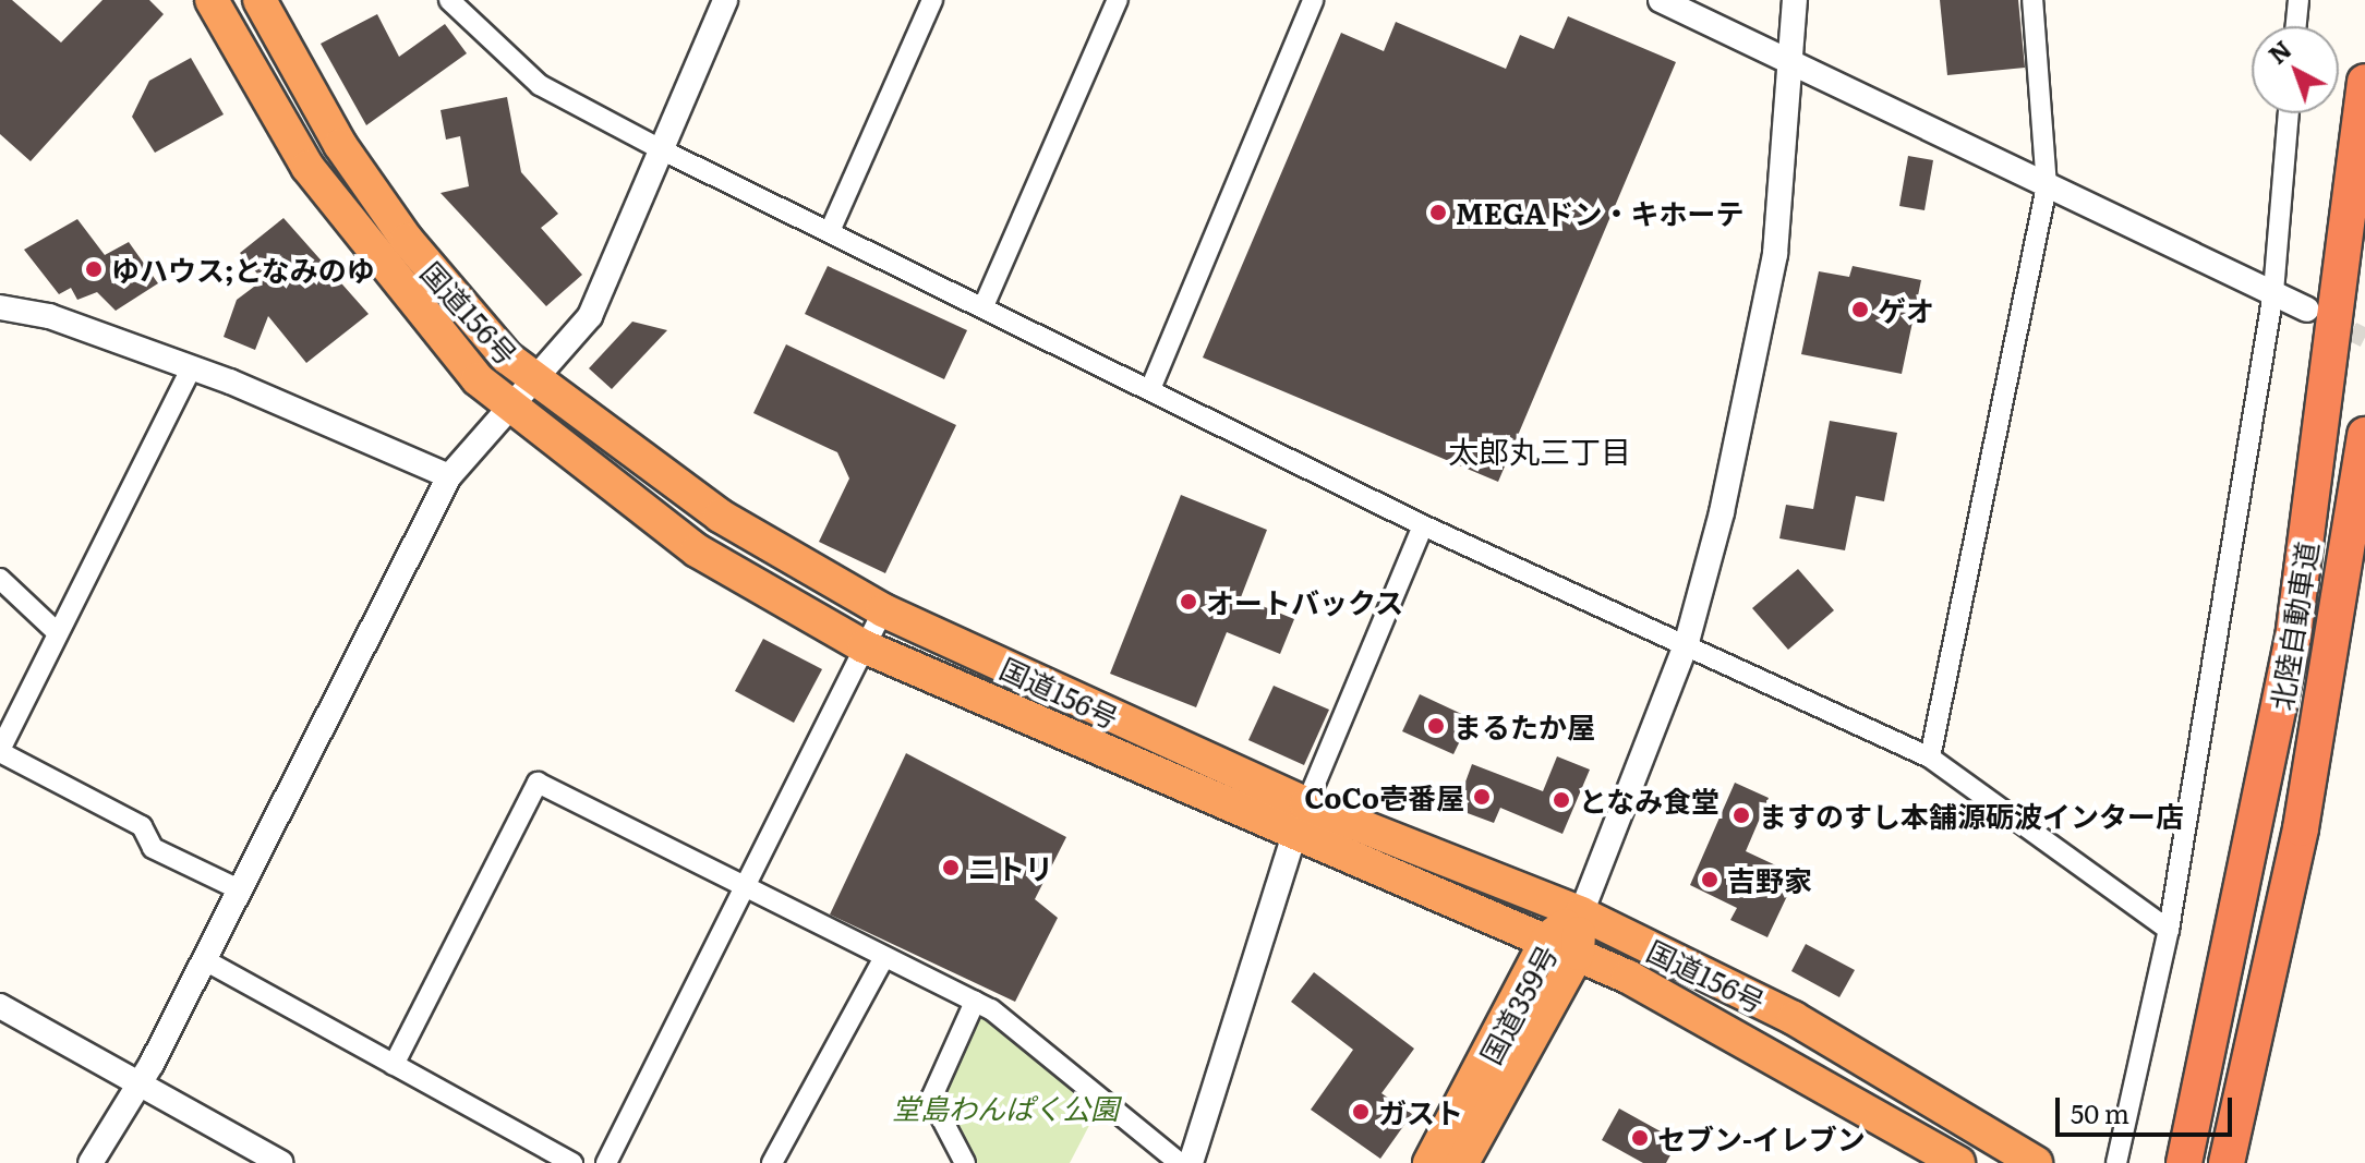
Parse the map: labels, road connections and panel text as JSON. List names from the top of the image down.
{
  "streets": {
    "highway": ["国道156号", "北陸自動車道", "国道359号"]
  },
  "crossings": [
    ["国道156号", "国道359号"]
  ],
  "districts": ["太郎丸三丁目"],
  "parks": ["堂島わんぱく公園"],
  "places": [
    "MEGAドン・キホーテ",
    "ゆハウス;となみのゆ",
    "ゲオ",
    "オートバックス",
    "まるたか屋",
    "CoCo壱番屋",
    "となみ食堂",
    "ますのすし本舗源砺波インター店",
    "ニトリ",
    "吉野家",
    "ガスト",
    "セブン-イレブン"
  ],
  "scale_bar": "50 m",
  "north": "top left"
}
